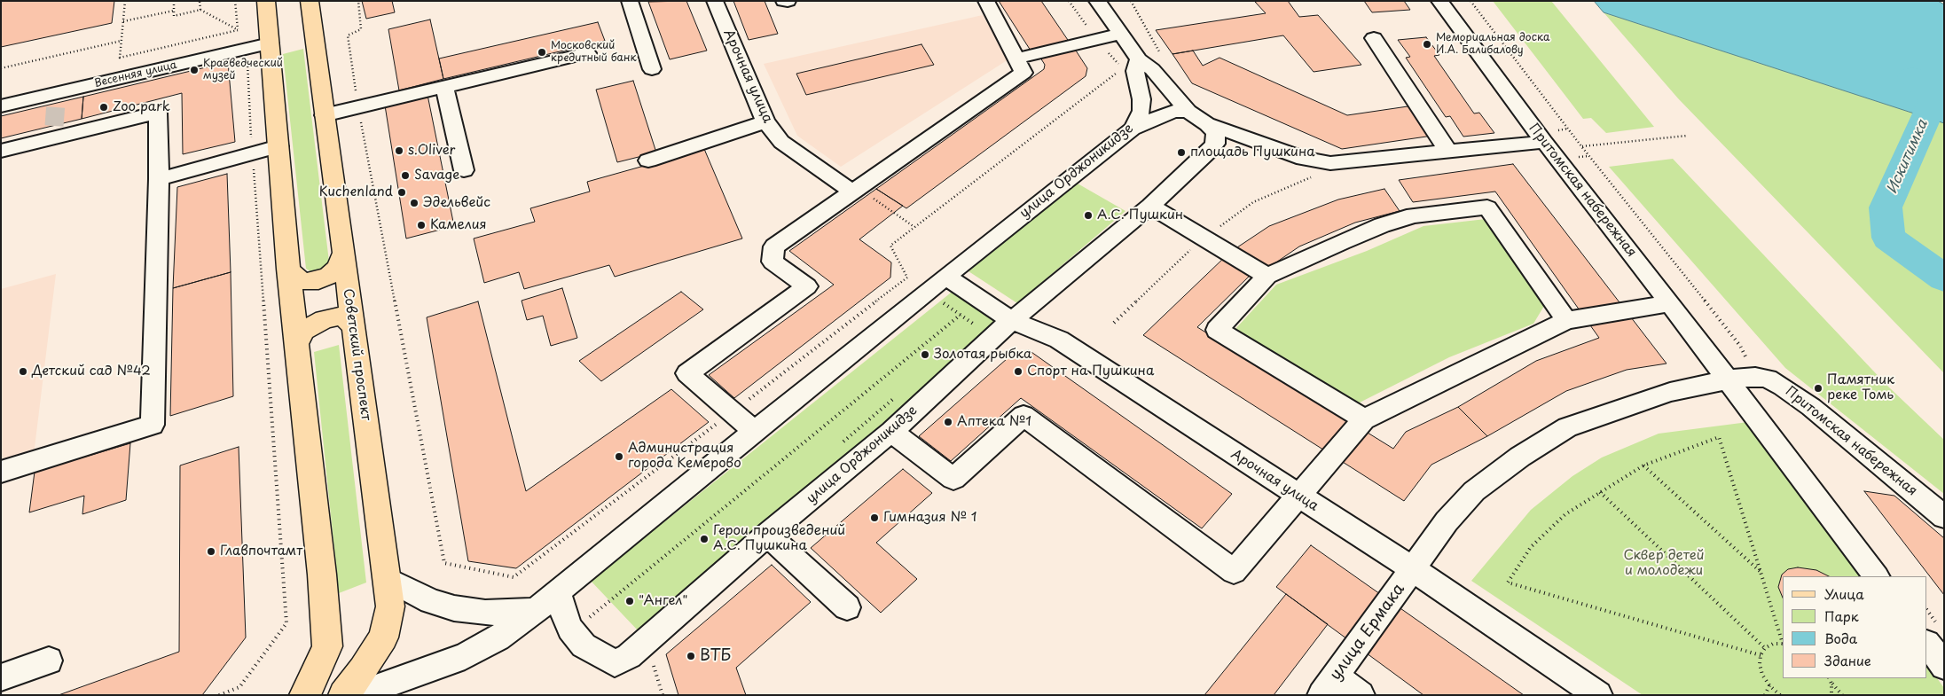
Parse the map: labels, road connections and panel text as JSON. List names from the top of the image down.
{
  "streets": {
    "main road": ["Советский проспект"],
    "street": [
      "Весенняя улица",
      "Арочная улица",
      "улица Орджоникидзе",
      "Притомская набережная",
      "улица Ермака"
    ]
  },
  "crossings": [
    ["Арочная улица", "улица Орджоникидзе"],
    ["Арочная улица", "Притомская набережная"],
    ["Арочная улица", "улица Ермака"],
    ["Притомская набережная", "улица Ермака"]
  ],
  "water": ["Искитимка"],
  "parks": ["Сквер детей и молодежи"],
  "places": [
    "Мемориальная доска И.А. Балибалову",
    "Московский кредитный банк",
    "Краеведческий музей",
    "Zoo park",
    "s.Oliver",
    "площадь Пушкина",
    "Savage",
    "Kuchenland",
    "Эдельвейс",
    "А.С. Пушкин",
    "Камелия",
    "Золотая рыбка",
    "Детский сад №42",
    "Спорт на Пушкина",
    "Памятник реке Томь",
    "Аптека №1",
    "Администрация города Кемерово",
    "Гимназия № 1",
    "Герои произведений А.С. Пушкина",
    "Главпочтамт",
    "\"Ангел\"",
    "ВТБ"
  ],
  "legend": [
    "Улица",
    "Парк",
    "Вода",
    "Здание"
  ]
}
